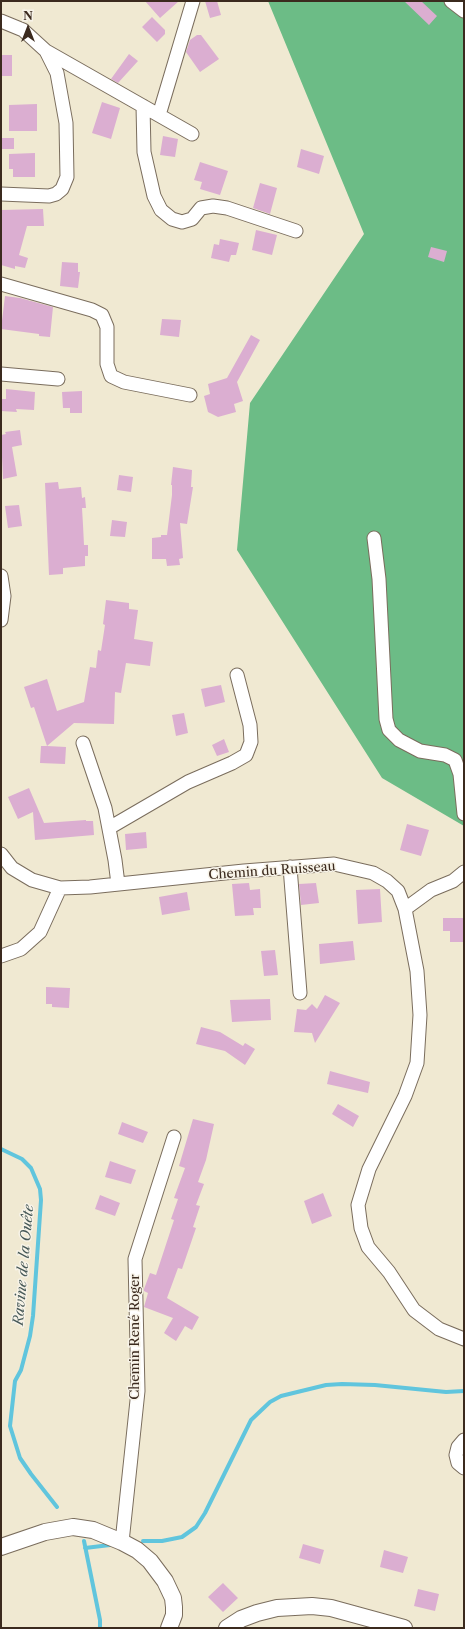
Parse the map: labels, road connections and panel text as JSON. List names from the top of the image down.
{
  "streets": {
    "street": ["Chemin du Ruisseau", "Chemin René Roger"]
  },
  "water": ["Ravine de la Ouête"],
  "north": "top"
}
